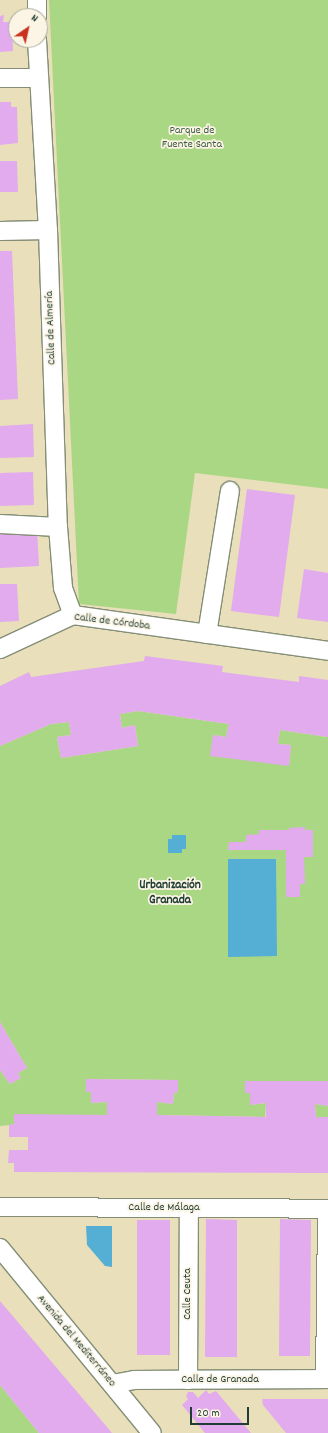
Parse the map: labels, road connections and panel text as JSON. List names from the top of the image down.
{
  "streets": {
    "street": [
      "Calle de Almería",
      "Calle de Córdoba",
      "Calle de Málaga",
      "Calle Ceuta",
      "Avenida del Mediterráneo",
      "Calle de Granada"
    ]
  },
  "crossings": [
    ["Calle de Almería", "Calle de Córdoba"],
    ["Calle de Málaga", "Calle Ceuta"],
    ["Calle Ceuta", "Calle de Granada"],
    ["Avenida del Mediterráneo", "Calle de Granada"]
  ],
  "districts": ["Urbanización Granada"],
  "parks": ["Parque de Fuente Santa"],
  "scale_bar": "20 m",
  "north": "top right"
}
